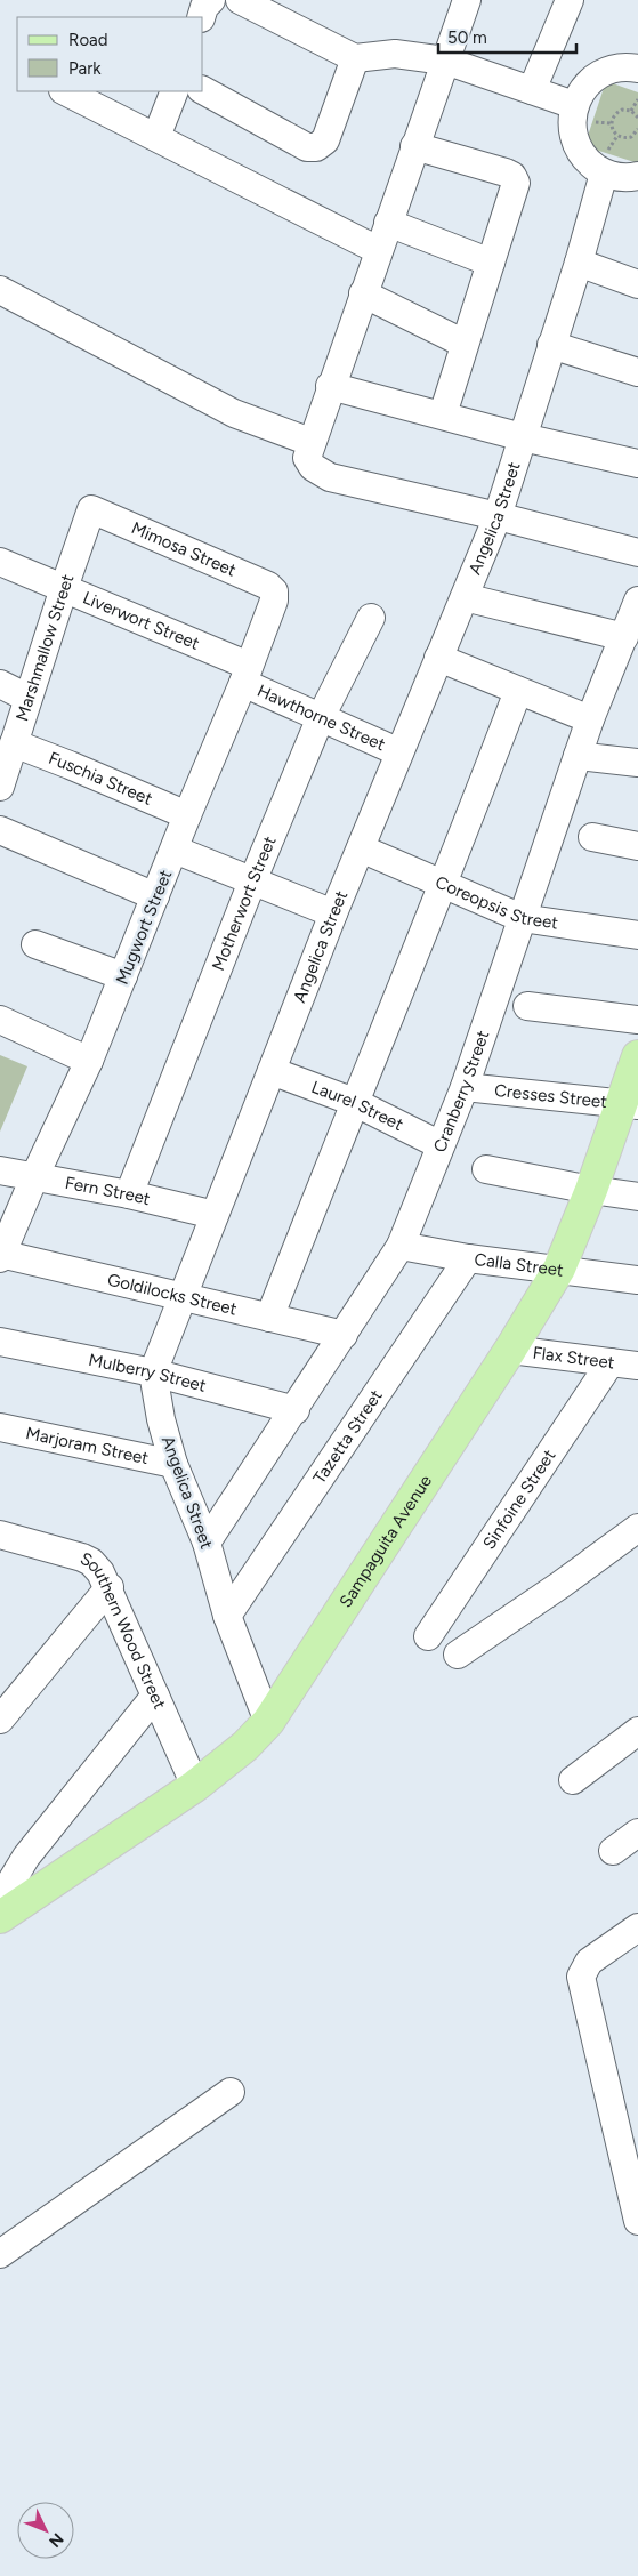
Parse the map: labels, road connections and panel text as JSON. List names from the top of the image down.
{
  "streets": {
    "main road": ["Sampaguita Avenue"],
    "street": [
      "Angelica Street",
      "Mimosa Street",
      "Liverwort Street",
      "Marshmallow Street",
      "Hawthorne Street",
      "Fuschia Street",
      "Coreopsis Street",
      "Motherwort Street",
      "Mugwort Street",
      "Cranberry Street",
      "Cresses Street",
      "Laurel Street",
      "Fern Street",
      "Calla Street",
      "Goldilocks Street",
      "Flax Street",
      "Mulberry Street",
      "Tazetta Street",
      "Marjoram Street",
      "Sinfoine Street",
      "Southern Wood Street"
    ]
  },
  "crossings": [
    ["Angelica Street", "Hawthorne Street"],
    ["Angelica Street", "Coreopsis Street"],
    ["Angelica Street", "Cranberry Street"],
    ["Angelica Street", "Laurel Street"],
    ["Angelica Street", "Fern Street"],
    ["Angelica Street", "Goldilocks Street"],
    ["Angelica Street", "Mulberry Street"],
    ["Angelica Street", "Tazetta Street"],
    ["Angelica Street", "Marjoram Street"],
    ["Angelica Street", "Sampaguita Avenue"],
    ["Mimosa Street", "Marshmallow Street"],
    ["Mimosa Street", "Mugwort Street"],
    ["Liverwort Street", "Marshmallow Street"],
    ["Liverwort Street", "Hawthorne Street"],
    ["Liverwort Street", "Mugwort Street"],
    ["Marshmallow Street", "Fuschia Street"],
    ["Hawthorne Street", "Motherwort Street"],
    ["Hawthorne Street", "Mugwort Street"],
    ["Fuschia Street", "Mugwort Street"],
    ["Coreopsis Street", "Cranberry Street"],
    ["Motherwort Street", "Fern Street"],
    ["Mugwort Street", "Fern Street"],
    ["Mugwort Street", "Goldilocks Street"],
    ["Cranberry Street", "Cresses Street"],
    ["Cranberry Street", "Laurel Street"],
    ["Cranberry Street", "Calla Street"],
    ["Cranberry Street", "Goldilocks Street"],
    ["Cranberry Street", "Mulberry Street"],
    ["Cresses Street", "Sampaguita Avenue"],
    ["Calla Street", "Tazetta Street"],
    ["Calla Street", "Sampaguita Avenue"],
    ["Flax Street", "Sinfoine Street"],
    ["Flax Street", "Sampaguita Avenue"],
    ["Sampaguita Avenue", "Southern Wood Street"]
  ],
  "legend": ["Road", "Park"],
  "scale_bar": "50 m",
  "north": "bottom right"
}
